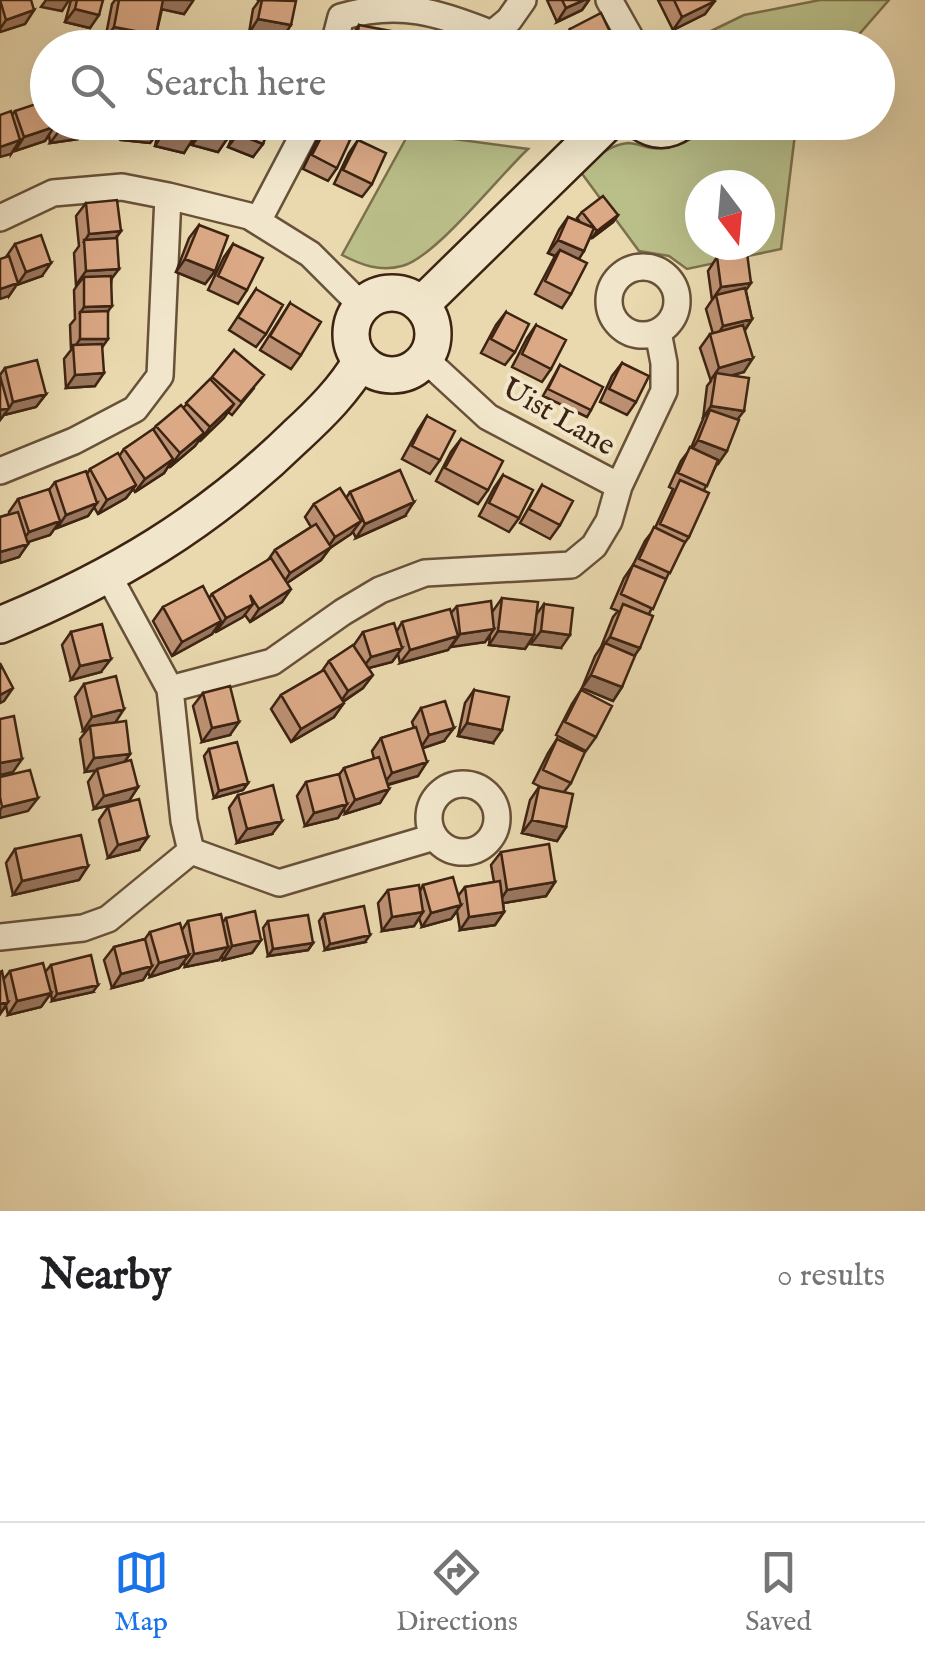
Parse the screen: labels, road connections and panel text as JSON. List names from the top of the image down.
{
  "streets": {
    "street": ["Uist Lane"]
  },
  "north": "bottom",
  "page": {
    "search": "Search here",
    "heading": ["Nearby", "0 results"],
    "nav": ["Map", "Directions", "Saved"]
  }
}
